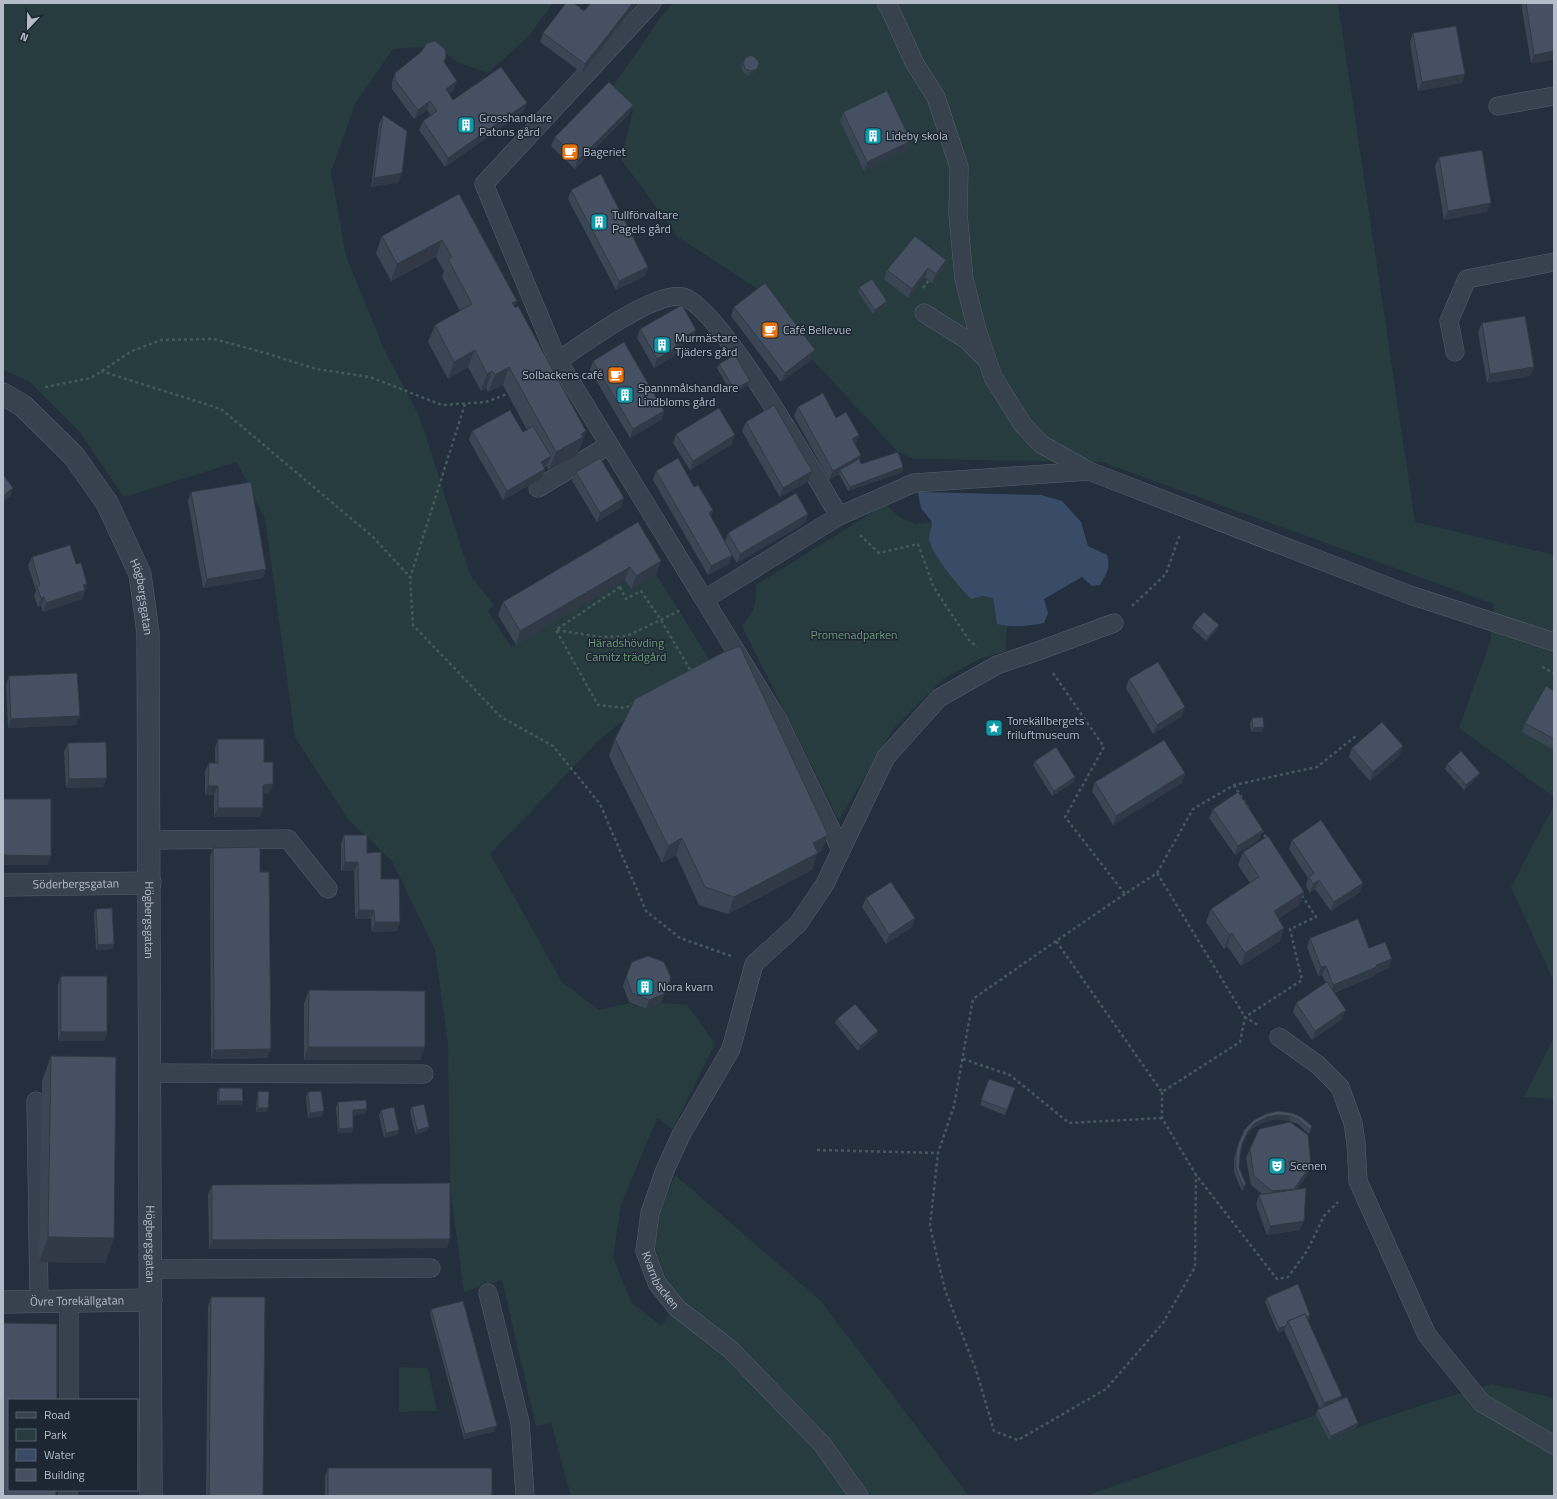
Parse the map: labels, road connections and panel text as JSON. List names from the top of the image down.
{
  "streets": {
    "street": ["Högbergsgatan", "Söderbergsgatan", "Övre Torekällgatan"],
    "lane": ["Kvarnbacken"]
  },
  "crossings": [
    ["Högbergsgatan", "Söderbergsgatan"],
    ["Högbergsgatan", "Övre Torekällgatan"]
  ],
  "parks": ["Promenadparken", "Häradshövding Camitz trädgård"],
  "places": {
    "building": [
      "Grosshandlare Patons gård",
      "Lideby skola",
      "Tullförvaltare Pagels gård",
      "Murmästare Tjäders gård",
      "Spannmålshandlare Lindbloms gård",
      "Nora kvarn"
    ],
    "cafe": ["Bageriet", "Café Bellevue", "Solbackens café"],
    "place": ["Torekällbergets friluftmuseum"],
    "theatre": ["Scenen"]
  },
  "legend": [
    "Road",
    "Park",
    "Water",
    "Building"
  ],
  "north": "bottom"
}
